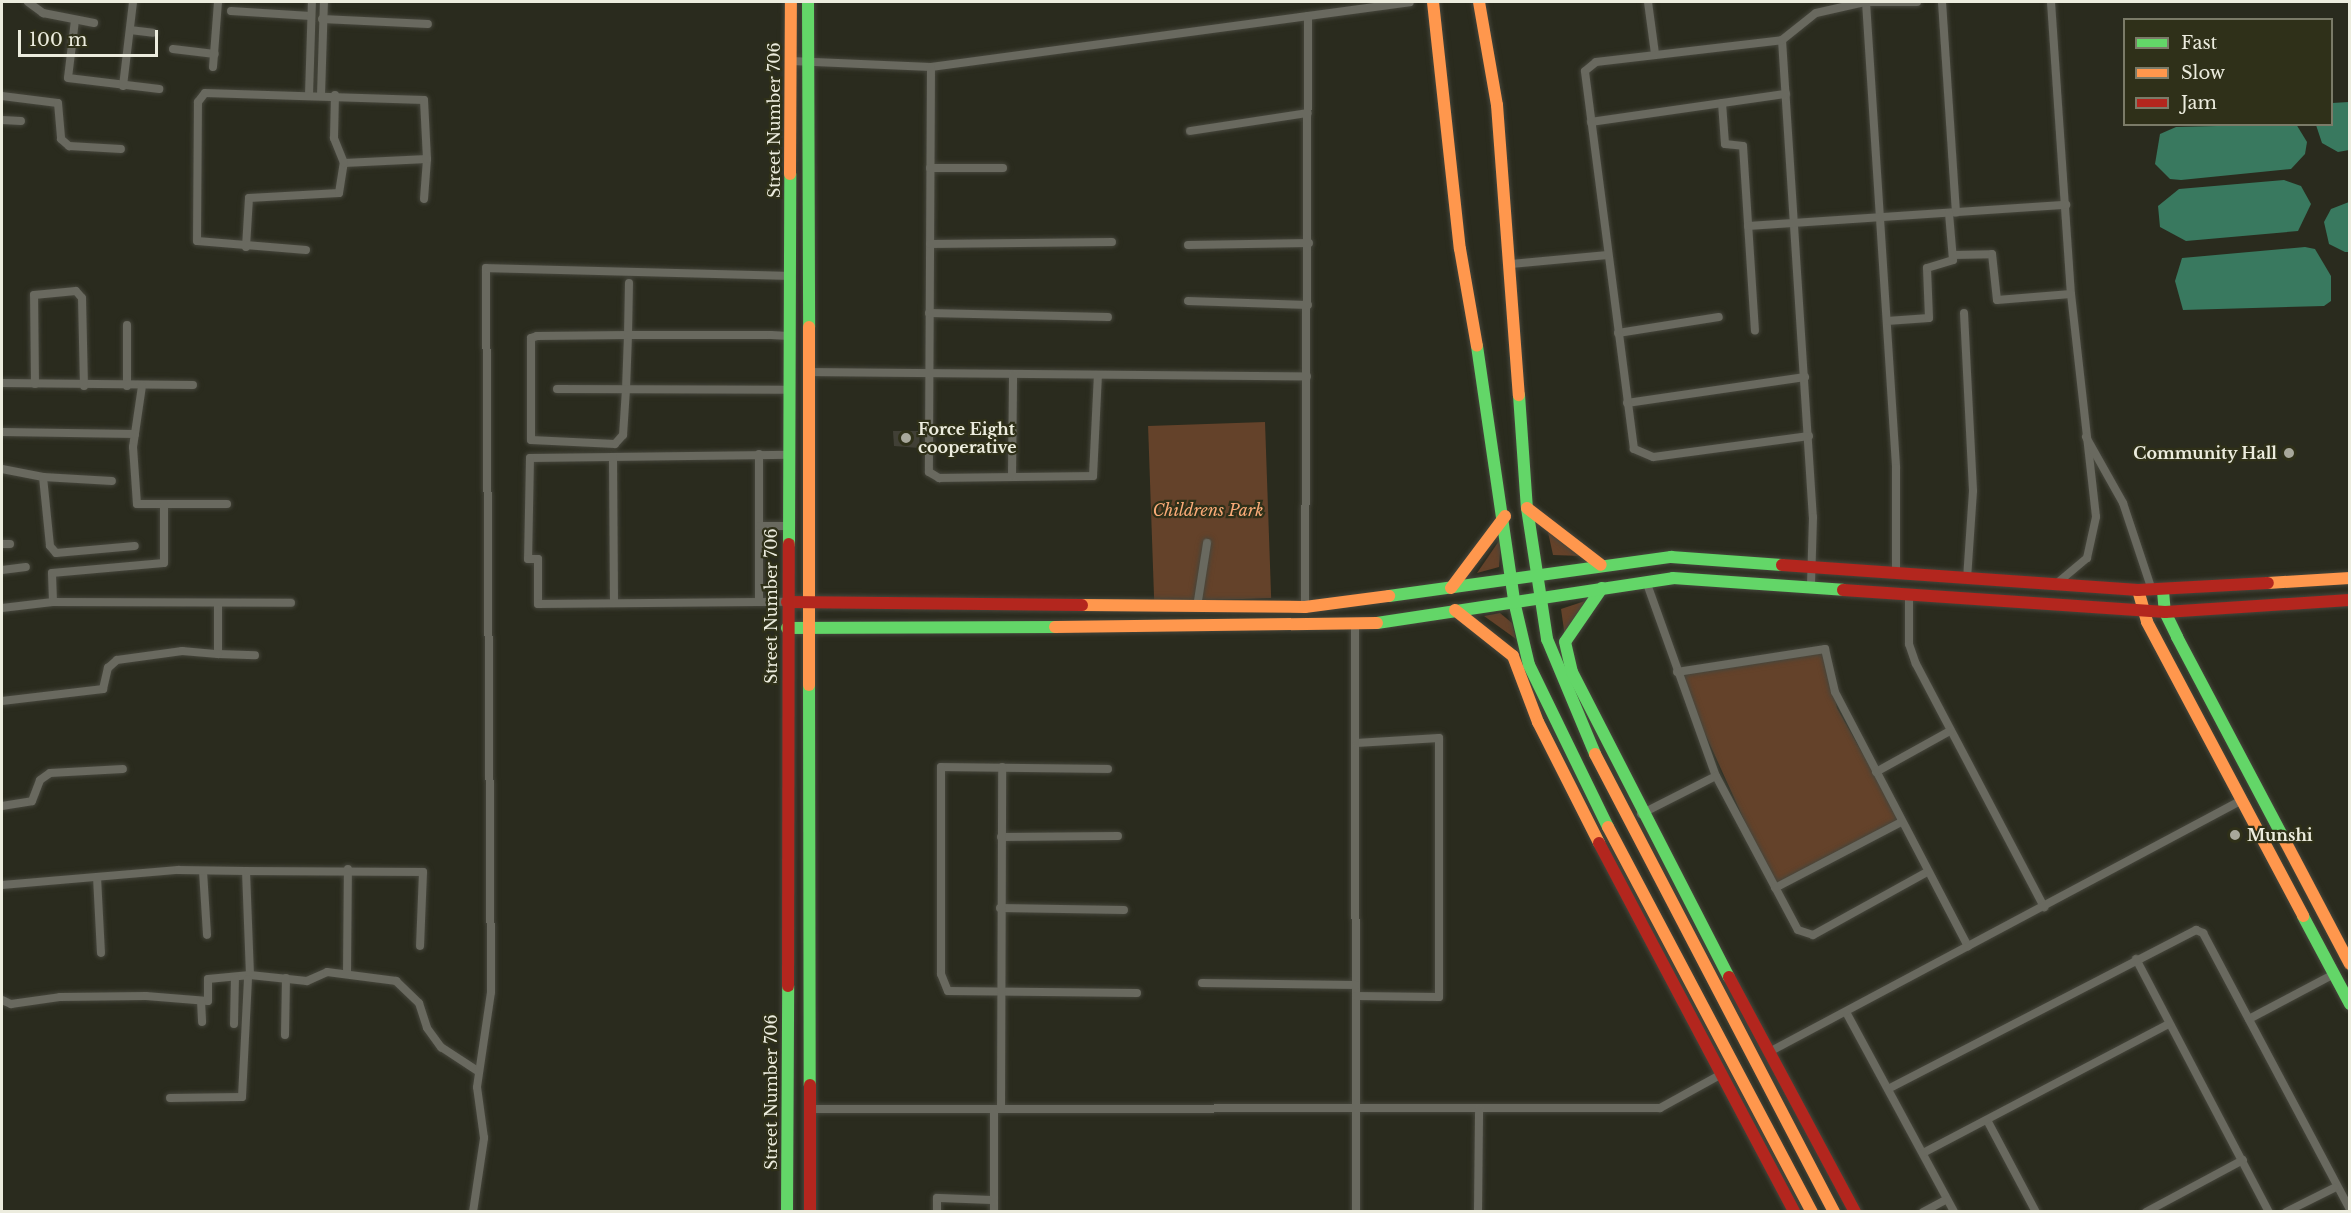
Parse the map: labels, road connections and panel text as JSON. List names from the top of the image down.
{
  "streets": {
    "street": ["Street Number 706"]
  },
  "parks": ["Childrens Park"],
  "places": ["Force Eight cooperative", "Community Hall", "Munshi"],
  "legend": ["Fast", "Slow", "Jam"],
  "scale_bar": "100 m"
}
